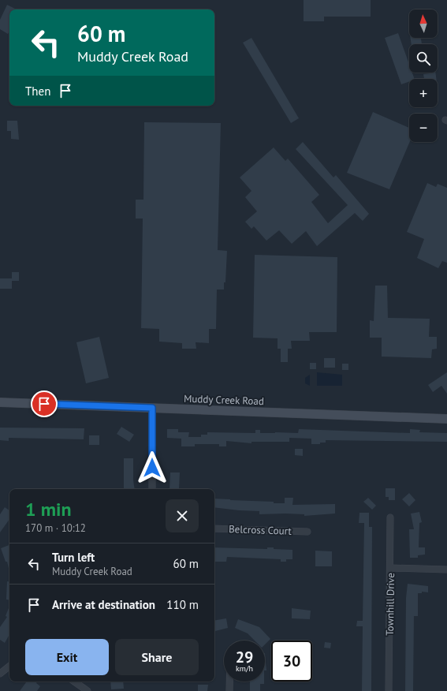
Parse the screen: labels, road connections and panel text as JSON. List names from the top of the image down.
{
  "streets": {
    "street": ["Muddy Creek Road", "Belcross Court", "Townhill Drive"]
  },
  "north": "top",
  "page": {
    "map_buttons": ["+", "−"],
    "turn": ["60 m", "Muddy Creek Road"],
    "then": "Then",
    "heading": ["1 min", "170 m · 10:12"],
    "list": [
      {
        "name": "Turn left",
        "note": "Muddy Creek Road",
        "value": "60 m"
      },
      {
        "name": "Arrive at destination",
        "value": "110 m"
      }
    ],
    "buttons": ["Exit", "Share"],
    "speed": "29 km/h",
    "limit": "30"
  }
}
